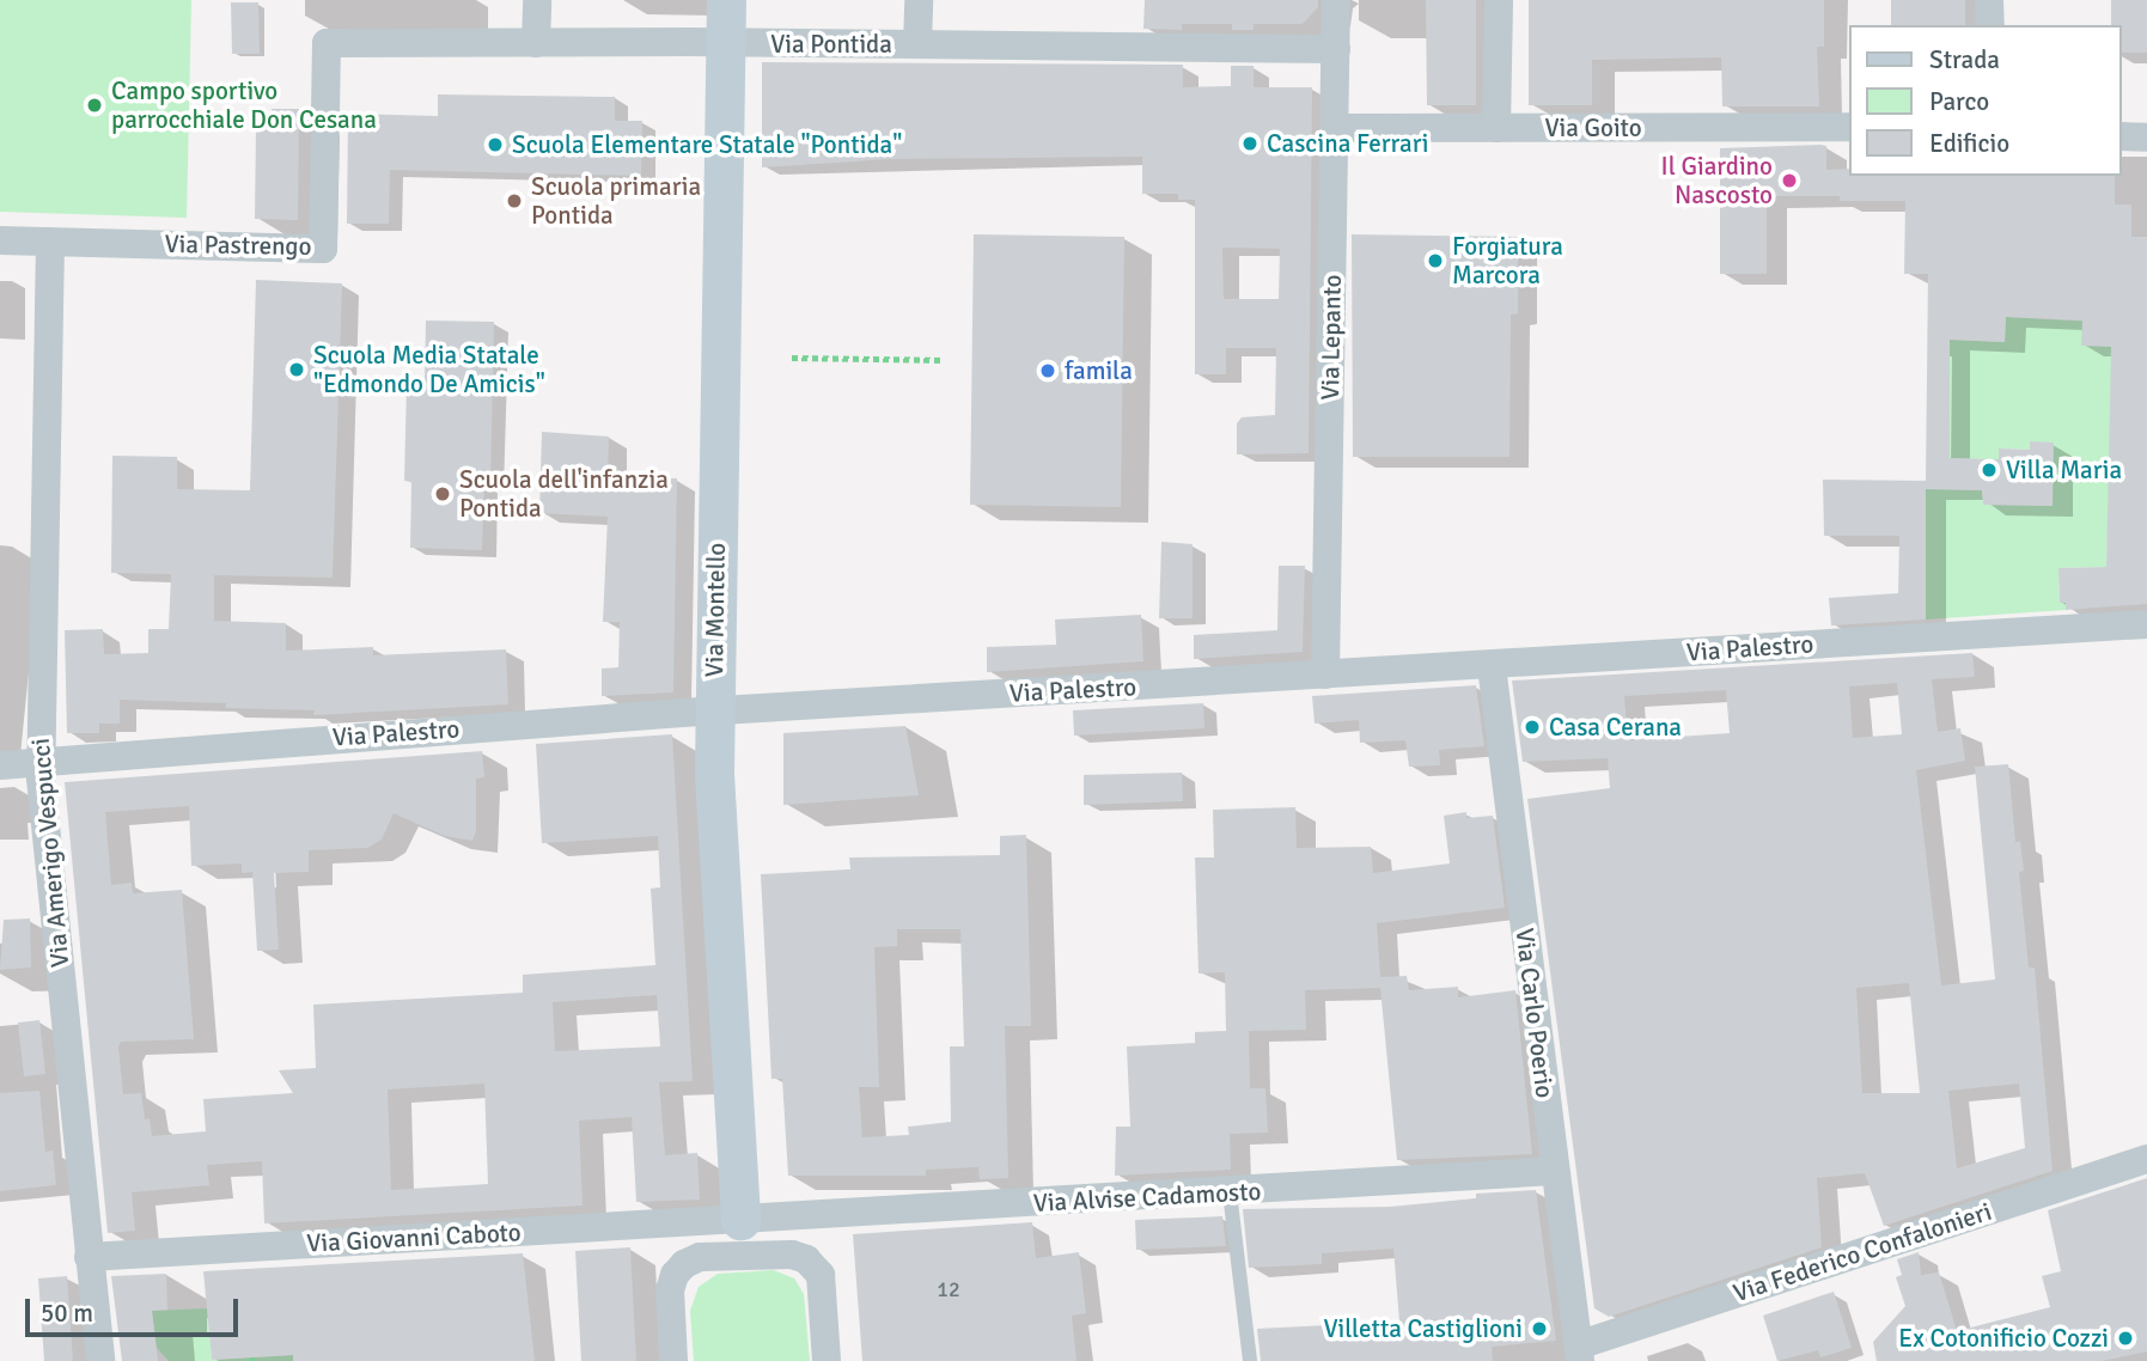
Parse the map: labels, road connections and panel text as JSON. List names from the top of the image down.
{
  "streets": {
    "street": [
      "Via Pontida",
      "Via Goito",
      "Via Pastrengo",
      "Via Lepanto",
      "Via Montello",
      "Via Palestro",
      "Via Amerigo Vespucci",
      "Via Carlo Poerio",
      "Via Alvise Cadamosto",
      "Via Giovanni Caboto",
      "Via Federico Confalonieri"
    ]
  },
  "crossings": [
    ["Via Pontida", "Via Pastrengo"],
    ["Via Pontida", "Via Lepanto"],
    ["Via Pontida", "Via Montello"],
    ["Via Goito", "Via Lepanto"],
    ["Via Pastrengo", "Via Amerigo Vespucci"],
    ["Via Lepanto", "Via Palestro"],
    ["Via Montello", "Via Palestro"],
    ["Via Montello", "Via Alvise Cadamosto"],
    ["Via Montello", "Via Giovanni Caboto"],
    ["Via Palestro", "Via Amerigo Vespucci"],
    ["Via Palestro", "Via Carlo Poerio"],
    ["Via Amerigo Vespucci", "Via Giovanni Caboto"],
    ["Via Carlo Poerio", "Via Alvise Cadamosto"],
    ["Via Carlo Poerio", "Via Federico Confalonieri"],
    ["Via Alvise Cadamosto", "Via Giovanni Caboto"]
  ],
  "places": [
    "Campo sportivo parrocchiale Don Cesana",
    "Cascina Ferrari",
    "Scuola Elementare Statale \"Pontida\"",
    "Il Giardino Nascosto",
    "Scuola primaria Pontida",
    "Forgiatura Marcora",
    "Scuola Media Statale \"Edmondo De Amicis\"",
    "famila",
    "Villa Maria",
    "Scuola dell'infanzia Pontida",
    "Casa Cerana",
    "Villetta Castiglioni",
    "Ex Cotonificio Cozzi"
  ],
  "house_numbers": ["12"],
  "legend": ["Strada", "Parco", "Edificio"],
  "scale_bar": "50 m"
}
